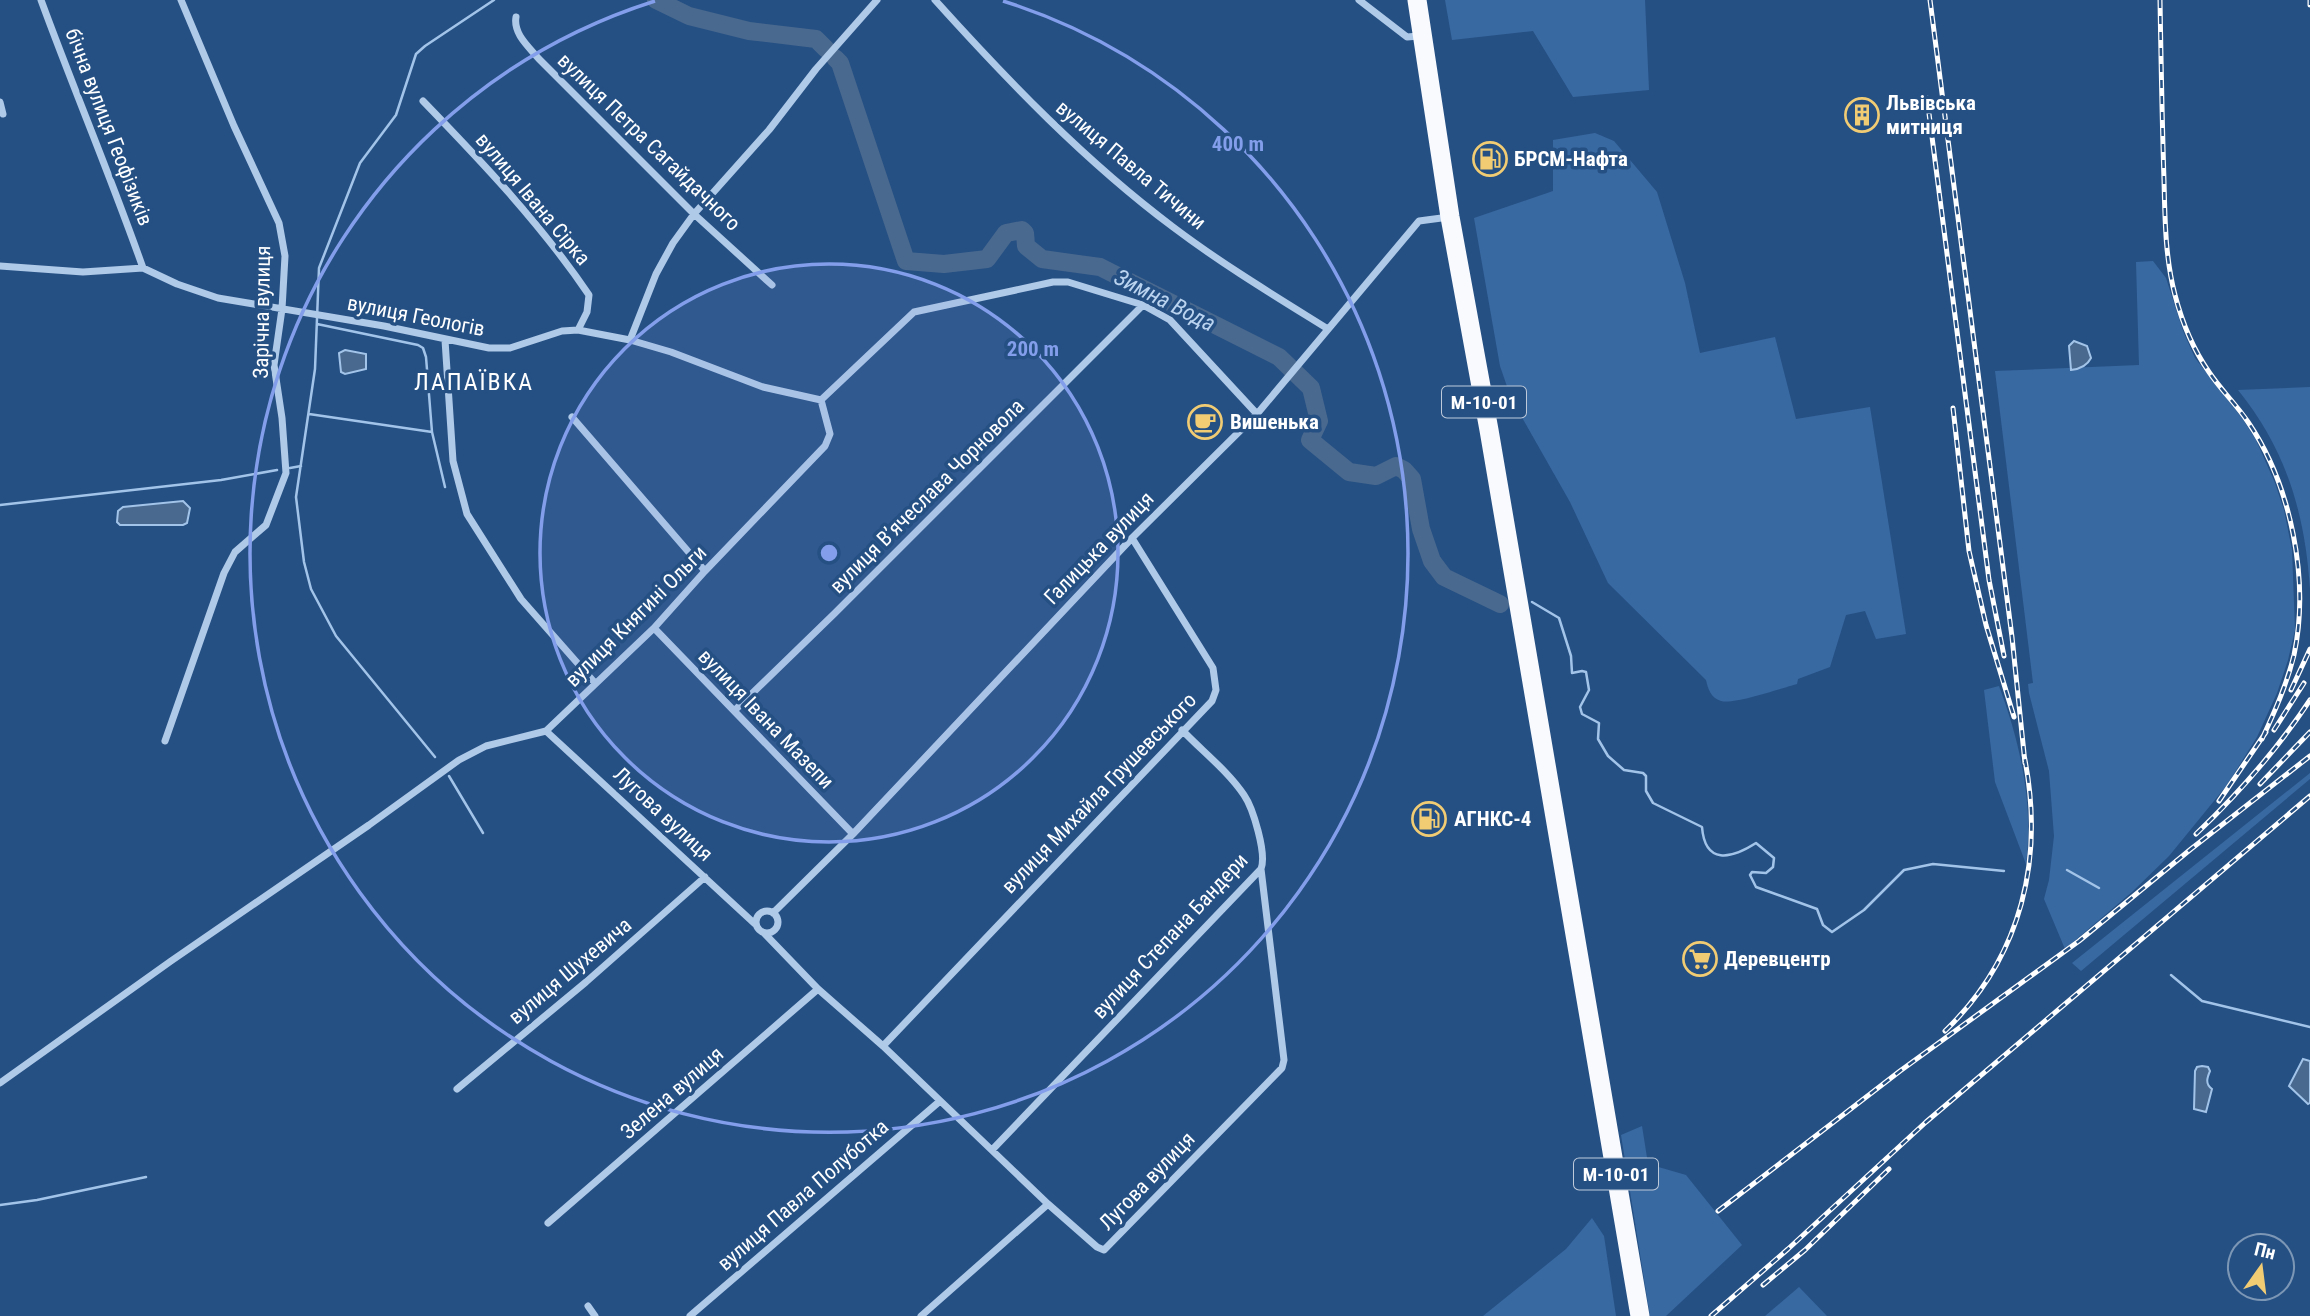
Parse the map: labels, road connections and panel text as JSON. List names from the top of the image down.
{
  "streets": {
    "highway": ["М-10-01"],
    "street": [
      "бічна вулиця Геофізиків",
      "вулиця Петра Сагайдачного",
      "вулиця Павла Тичини",
      "вулиця Івана Сірка",
      "Зарічна вулиця",
      "вулиця Геологів",
      "вулиця Вʼячеслава Чорновола",
      "Галицька вулиця",
      "вулиця Княгині Ольги",
      "вулиця Івана Мазепи",
      "вулиця Михайла Грушевського",
      "Лугова вулиця",
      "вулиця Степана Бандери",
      "вулиця Шухевича",
      "Зелена вулиця",
      "вулиця Павла Полуботка"
    ]
  },
  "crossings": [
    ["бічна вулиця Геофізиків", "вулиця Геологів"],
    ["вулиця Павла Тичини", "Галицька вулиця"],
    ["вулиця Івана Сірка", "вулиця Геологів"],
    ["Зарічна вулиця", "вулиця Геологів"],
    ["вулиця Геологів", "вулиця Княгині Ольги"],
    ["М-10-01", "Галицька вулиця"],
    ["вулиця Вʼячеслава Чорновола", "вулиця Івана Мазепи"],
    ["Галицька вулиця", "вулиця Івана Мазепи"],
    ["Галицька вулиця", "вулиця Михайла Грушевського"],
    ["Галицька вулиця", "Лугова вулиця"],
    ["вулиця Княгині Ольги", "вулиця Івана Мазепи"],
    ["вулиця Княгині Ольги", "Лугова вулиця"],
    ["вулиця Михайла Грушевського", "Лугова вулиця"],
    ["вулиця Михайла Грушевського", "вулиця Степана Бандери"],
    ["Лугова вулиця", "вулиця Степана Бандери"],
    ["Лугова вулиця", "вулиця Шухевича"],
    ["Лугова вулиця", "Зелена вулиця"],
    ["Лугова вулиця", "вулиця Павла Полуботка"]
  ],
  "districts": ["ЛАПАЇВКА"],
  "water": ["Зимна Вода"],
  "places": {
    "building": ["Львівська митниця"],
    "fuel station": ["БРСМ-Нафта", "АГНКС-4"],
    "cafe": ["Вишенька"],
    "supermarket": ["Деревцентр"]
  },
  "north": "top",
  "rings": ["400 m", "200 m"]
}
